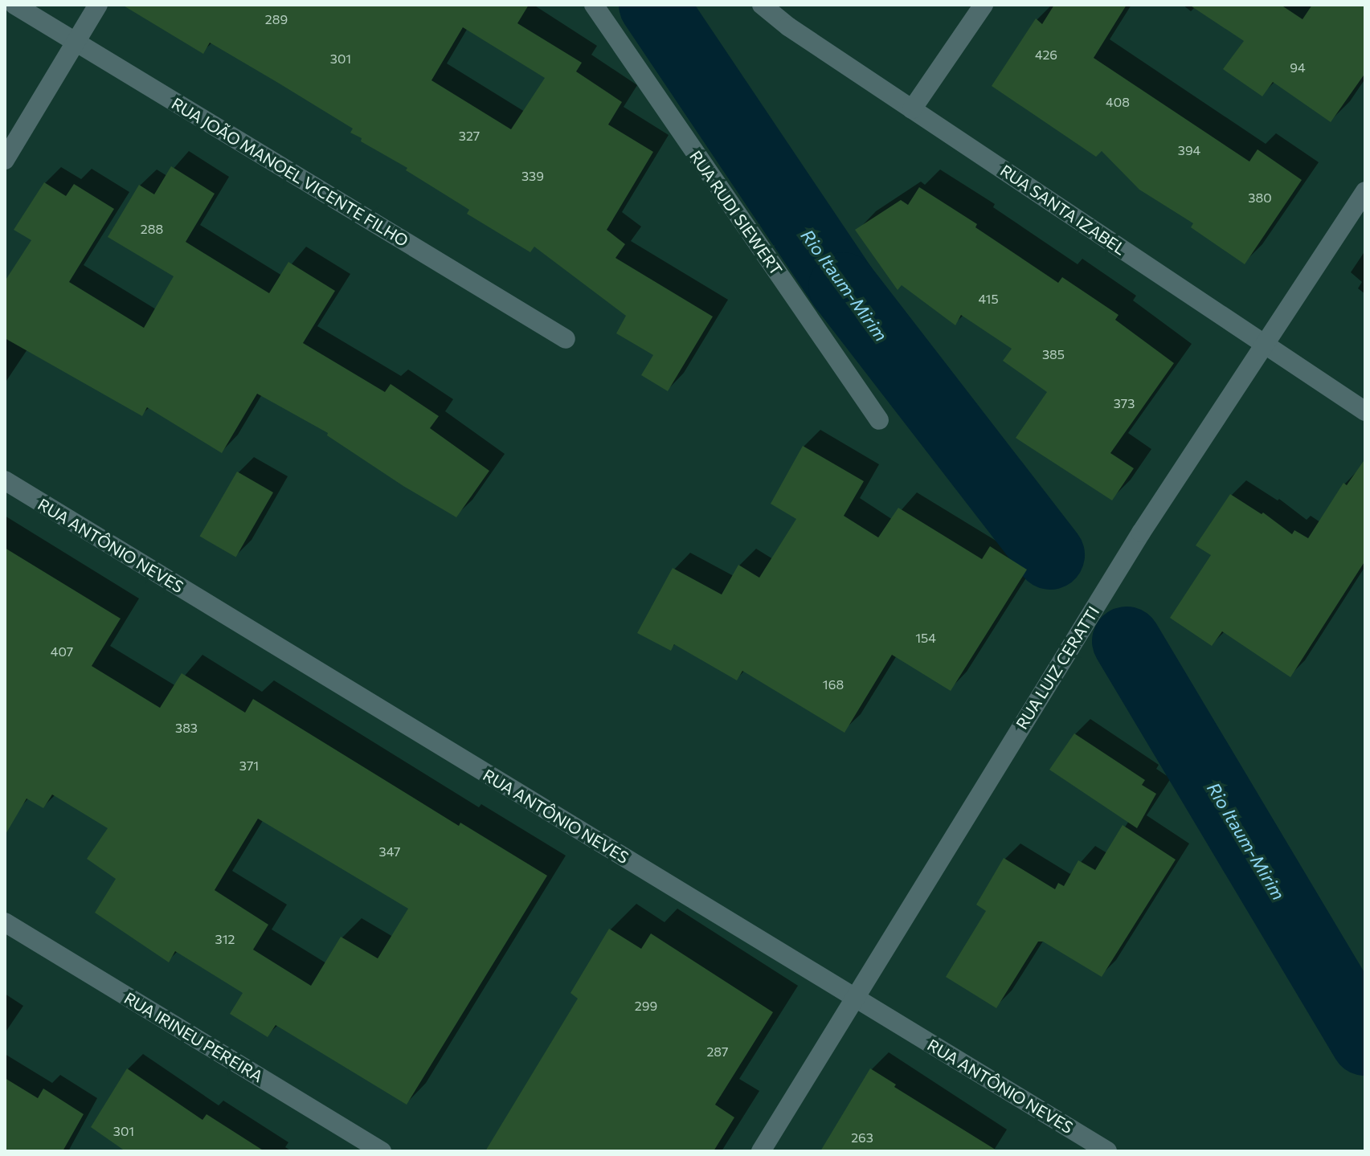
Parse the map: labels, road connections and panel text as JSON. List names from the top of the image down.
{
  "streets": {
    "street": [
      "RUA JOÃO MANOEL VICENTE FILHO",
      "RUA SANTA IZABEL",
      "RUA RUDI SIEWERT",
      "RUA ANTÔNIO NEVES",
      "RUA LUIZ CERATTI",
      "RUA IRINEU PEREIRA"
    ]
  },
  "crossings": [
    ["RUA SANTA IZABEL", "RUA LUIZ CERATTI"],
    ["RUA ANTÔNIO NEVES", "RUA LUIZ CERATTI"]
  ],
  "water": ["Rio Itaum-Mirim"],
  "house_numbers": [
    "289",
    "426",
    "301",
    "94",
    "408",
    "327",
    "394",
    "339",
    "380",
    "288",
    "415",
    "385",
    "373",
    "154",
    "407",
    "168",
    "383",
    "371",
    "347",
    "312",
    "299",
    "287",
    "301",
    "263"
  ]
}
